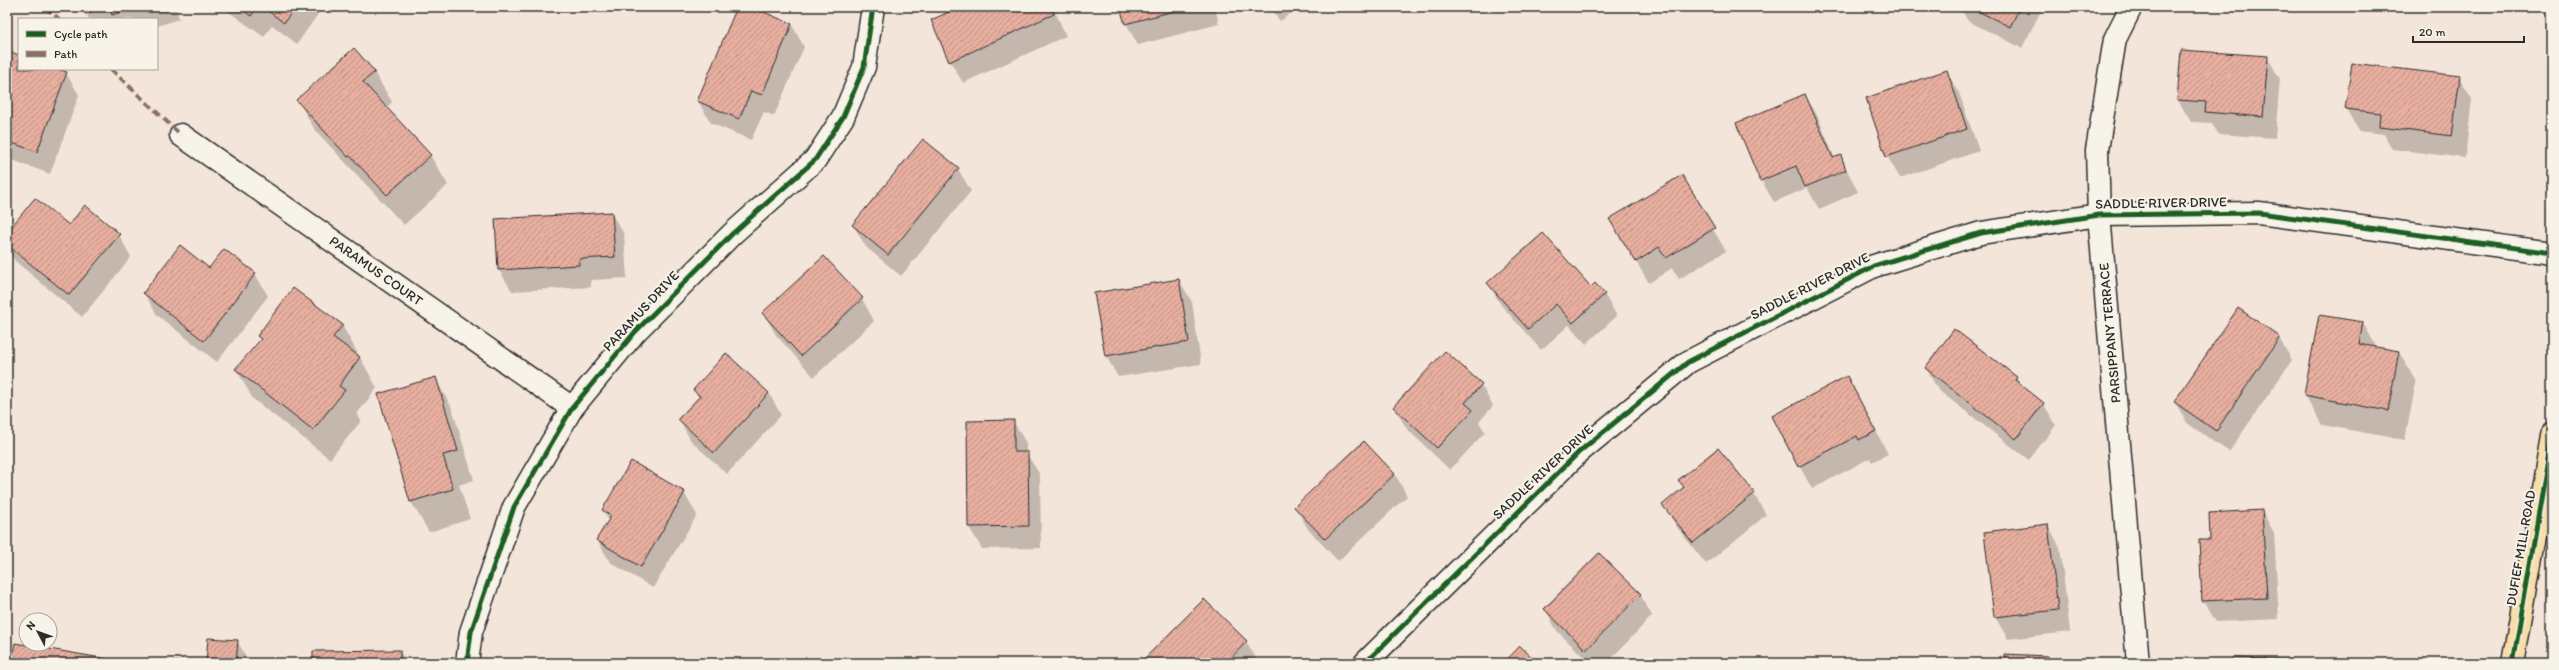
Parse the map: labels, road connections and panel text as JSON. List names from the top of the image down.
{
  "streets": {
    "main road": ["DUFIEF MILL ROAD"],
    "street": [
      "SADDLE RIVER DRIVE",
      "PARAMUS COURT",
      "PARAMUS DRIVE",
      "PARSIPPANY TERRACE"
    ]
  },
  "crossings": [
    ["SADDLE RIVER DRIVE", "PARSIPPANY TERRACE"],
    ["PARAMUS COURT", "PARAMUS DRIVE"]
  ],
  "legend": ["Cycle path", "Path"],
  "scale_bar": "20 m",
  "north": "top left"
}
